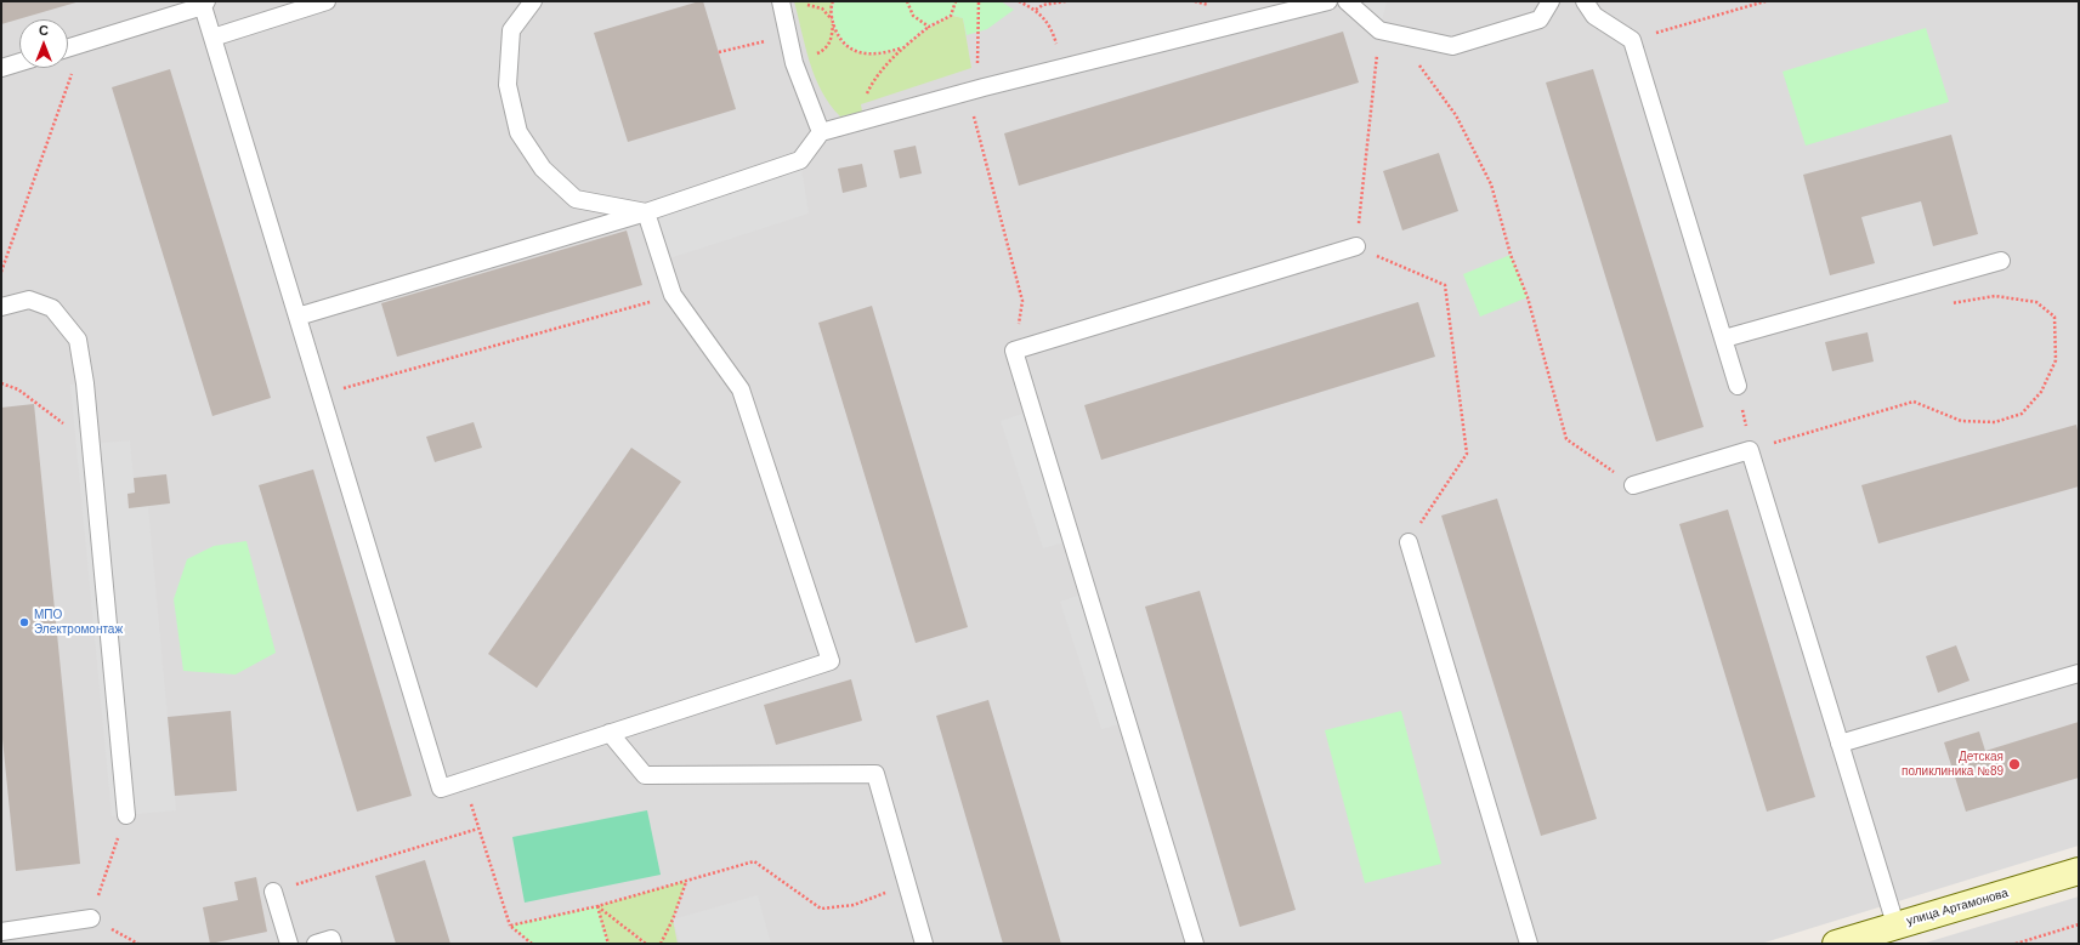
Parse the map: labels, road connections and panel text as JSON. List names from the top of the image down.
{
  "streets": {
    "street": ["улица Артамонова"]
  },
  "places": ["МПО Электромонтаж", "Детская поликлиника №89"],
  "north": "top"
}
